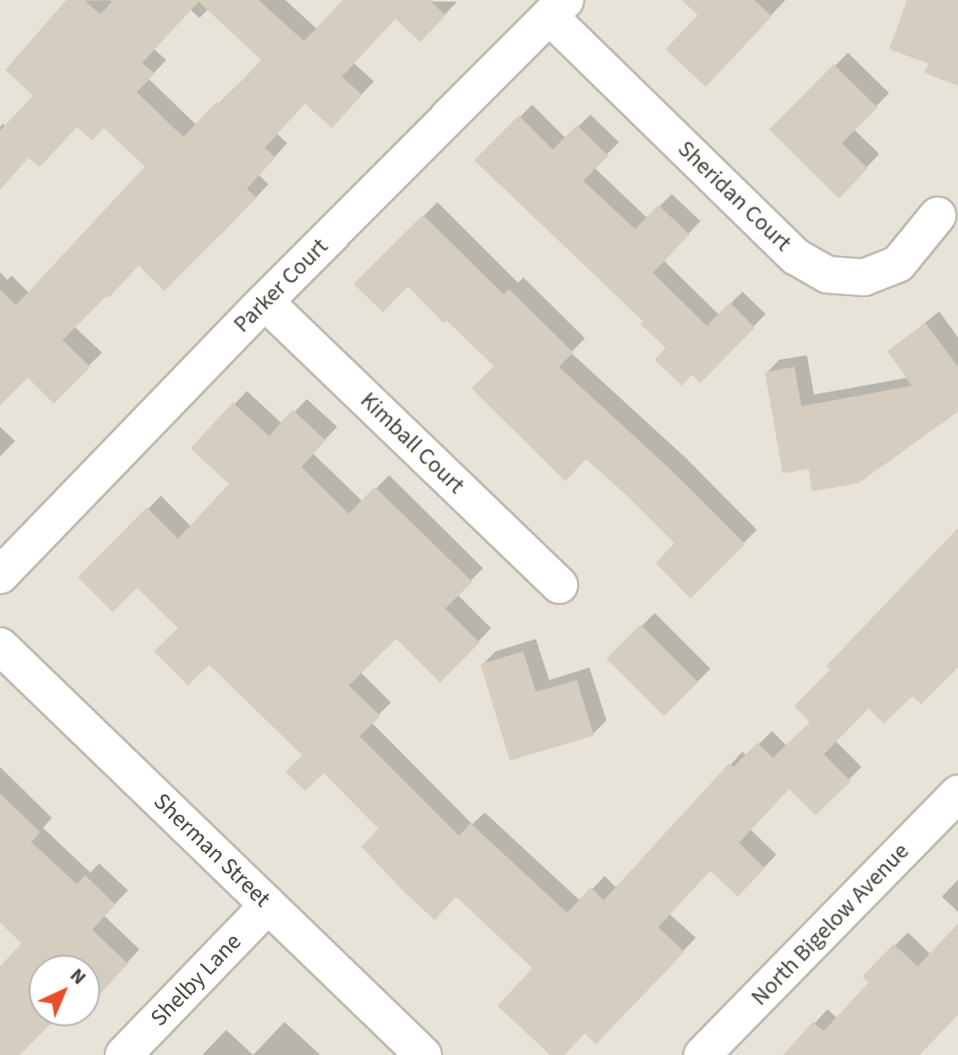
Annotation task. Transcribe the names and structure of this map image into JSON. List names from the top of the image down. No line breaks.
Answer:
{"streets":{"street":["Sheridan Court","Parker Court","Kimball Court","Sherman Street","North Bigelow Avenue","Shelby Lane"]},"crossings":[["Sheridan Court","Parker Court"],["Parker Court","Kimball Court"],["Sherman Street","Shelby Lane"]],"north":"top right"}
